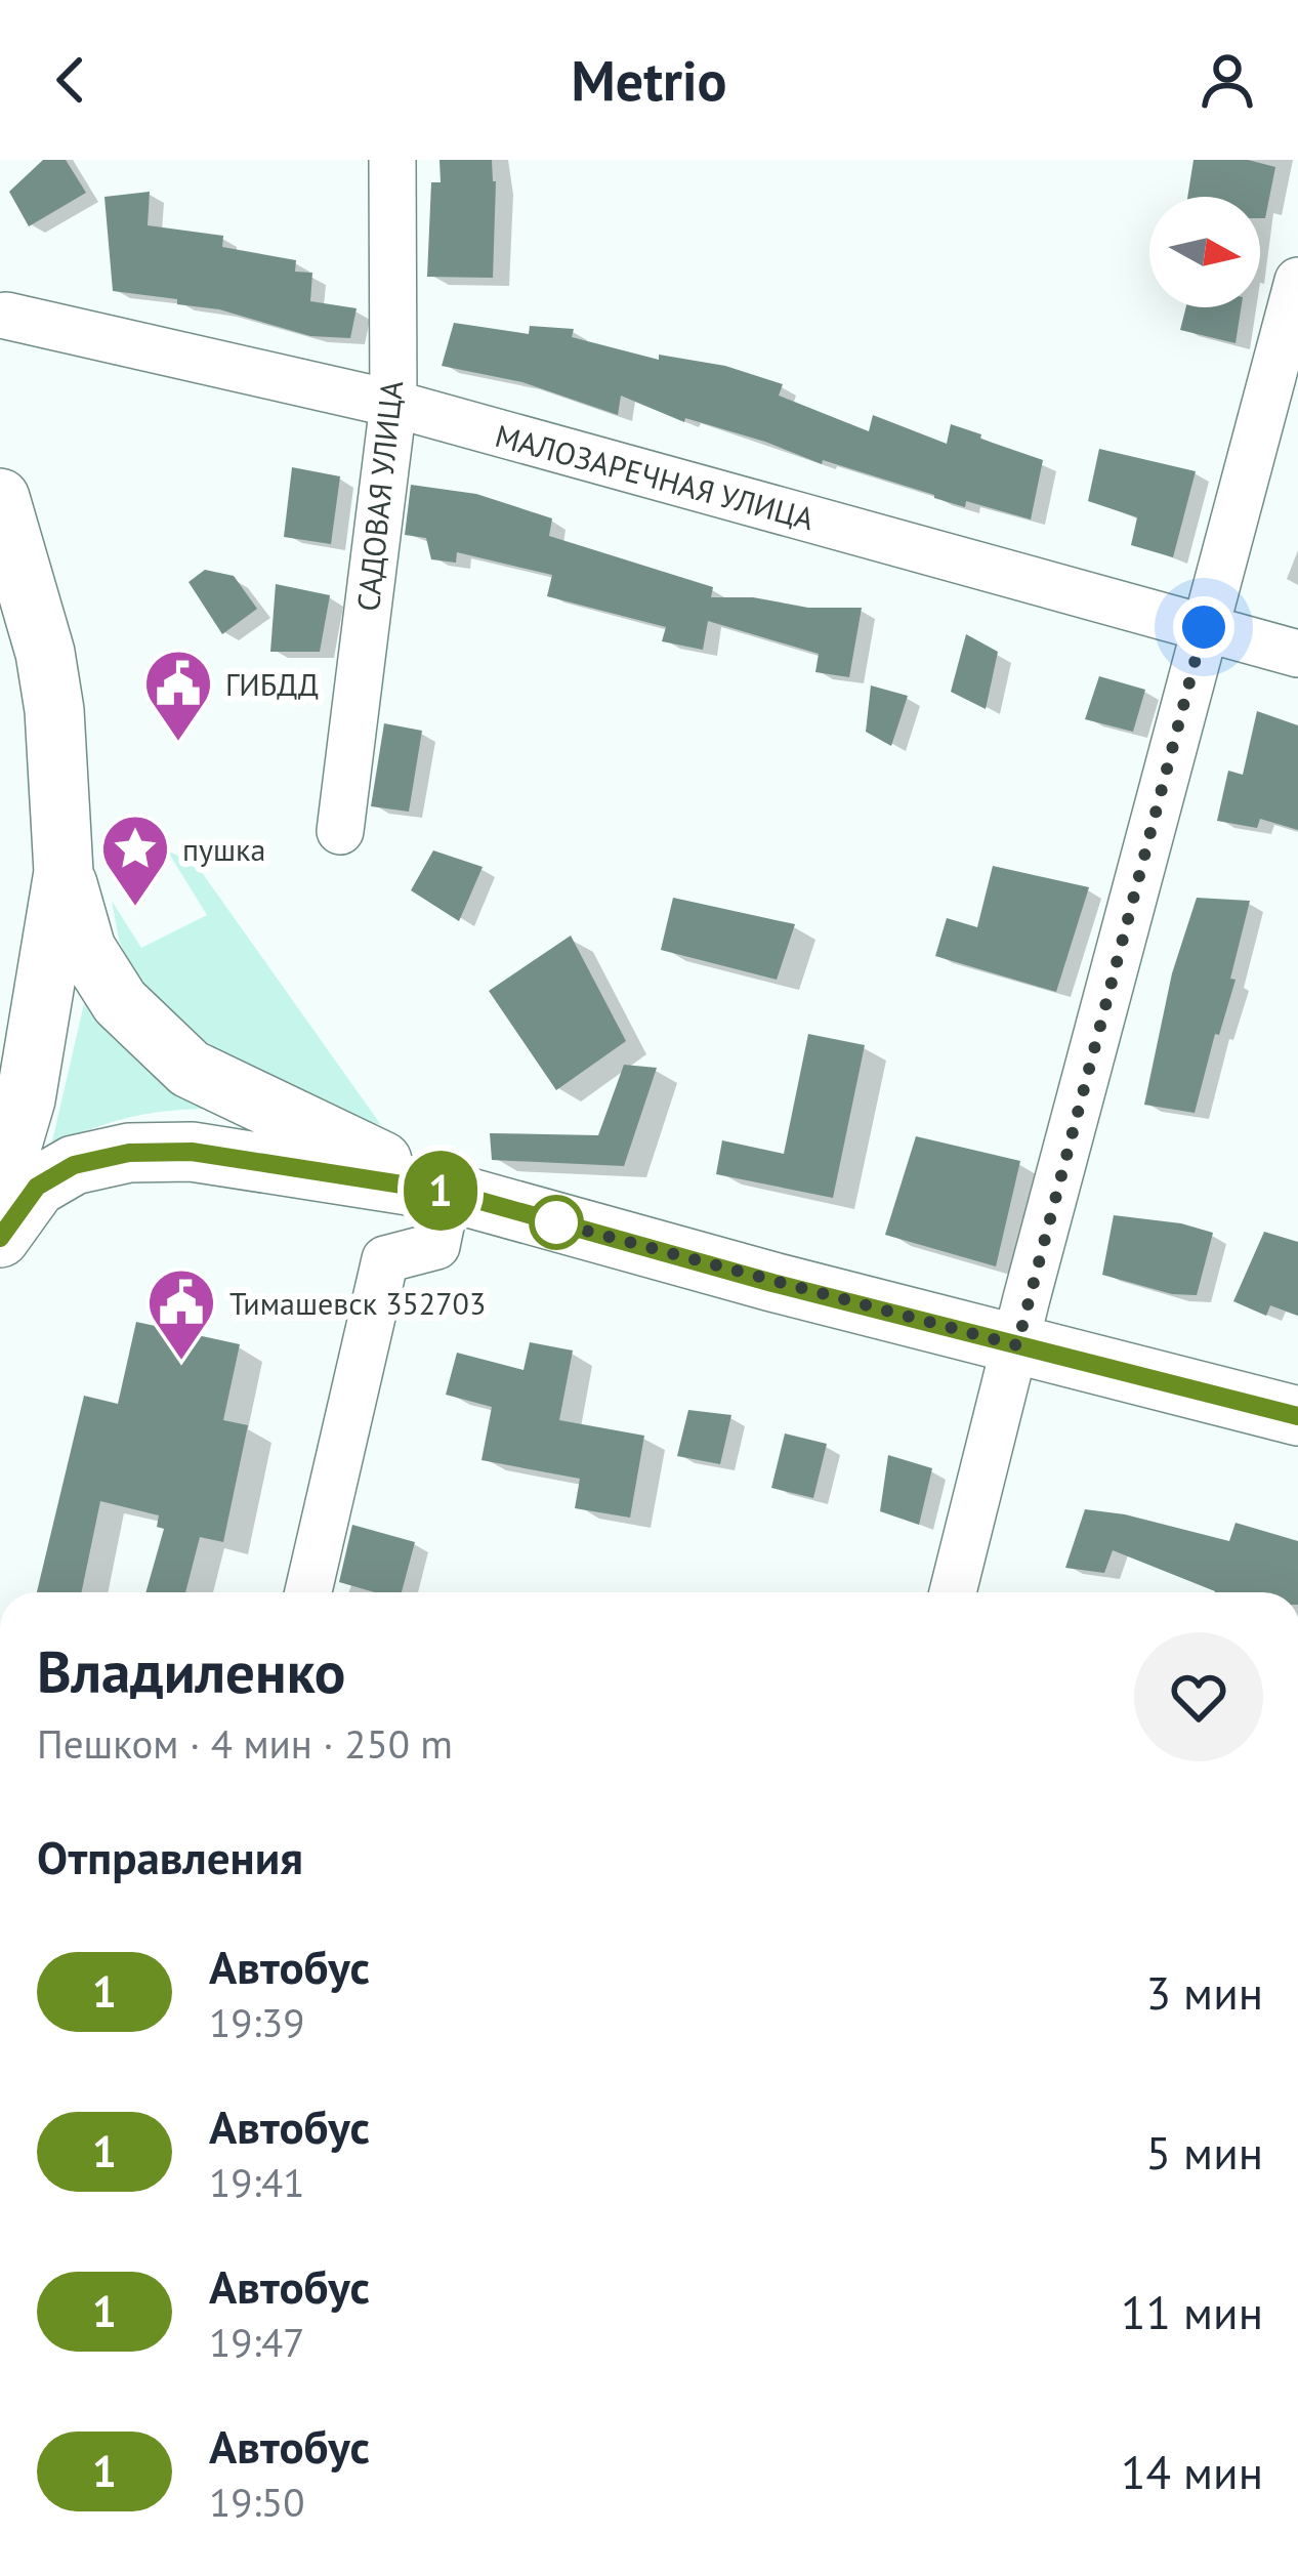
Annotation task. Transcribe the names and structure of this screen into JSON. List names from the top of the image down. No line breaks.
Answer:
{"streets":{"street":["МАЛОЗАРЕЧНАЯ УЛИЦА","САДОВАЯ УЛИЦА"]},"crossings":[["МАЛОЗАРЕЧНАЯ УЛИЦА","САДОВАЯ УЛИЦА"]],"places":{"public building":["ГИБДД","Тимашевск 352703"],"place":["пушка"]},"lines":["bus line 1"],"north":"right","page":{"header":"Metrio","on_map":"1","heading":[["Владиленко","Пешком · 4 мин · 250 m"],"Отправления"],"list":[{"mark":"1","name":"Автобус","note":"19:39","value":"3 мин"},{"mark":"1","name":"Автобус","note":"19:41","value":"5 мин"},{"mark":"1","name":"Автобус","note":"19:47","value":"11 мин"},{"mark":"1","name":"Автобус","note":"19:50","value":"14 мин"}]}}
